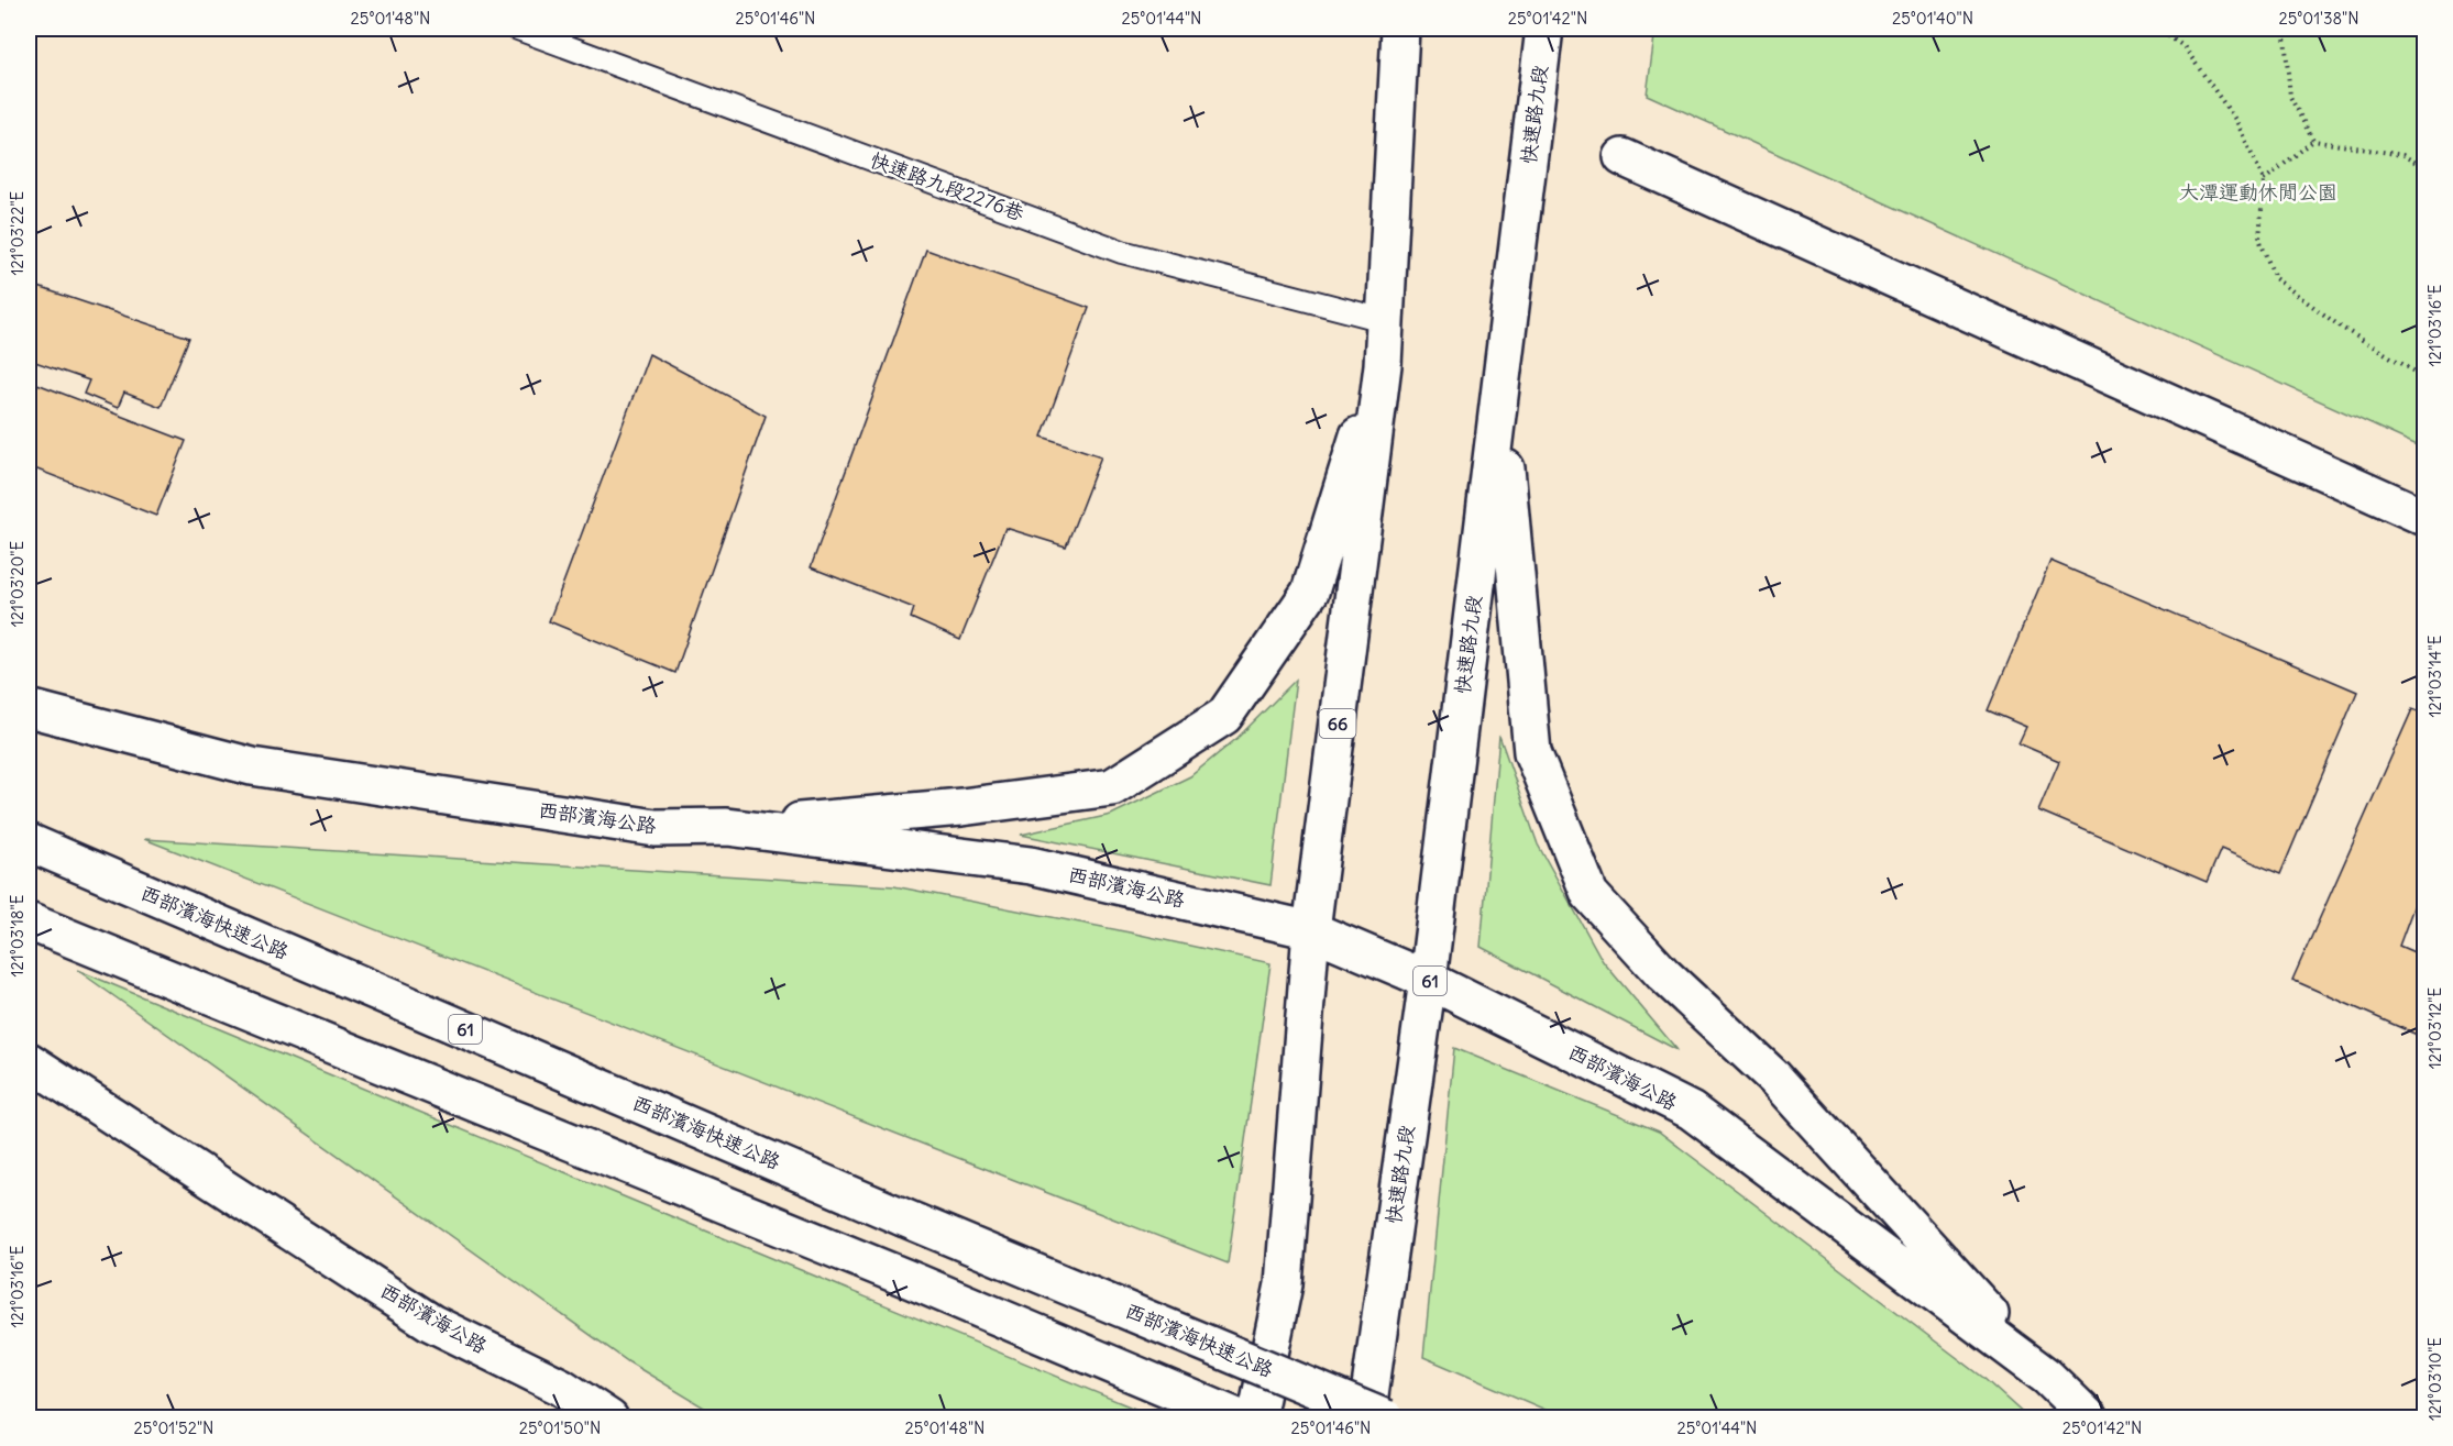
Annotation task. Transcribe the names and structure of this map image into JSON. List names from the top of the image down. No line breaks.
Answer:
{"streets":{"main road":["快速路九段","66","西部濱海公路","西部濱海快速公路","61"],"lane":["快速路九段2276巷"]},"crossings":[["快速路九段","西部濱海公路"],["快速路九段2276巷","66"],["66","西部濱海公路"]],"parks":["大潭運動休閒公園"],"coordinates":["25°01'48\"N","25°01'46\"N","25°01'44\"N","25°01'42\"N","25°01'40\"N","25°01'38\"N","121°03'22\"E","121°03'16\"E","121°03'20\"E","121°03'14\"E","121°03'18\"E","121°03'12\"E","121°03'10\"E","25°01'52\"N","25°01'50\"N"]}
